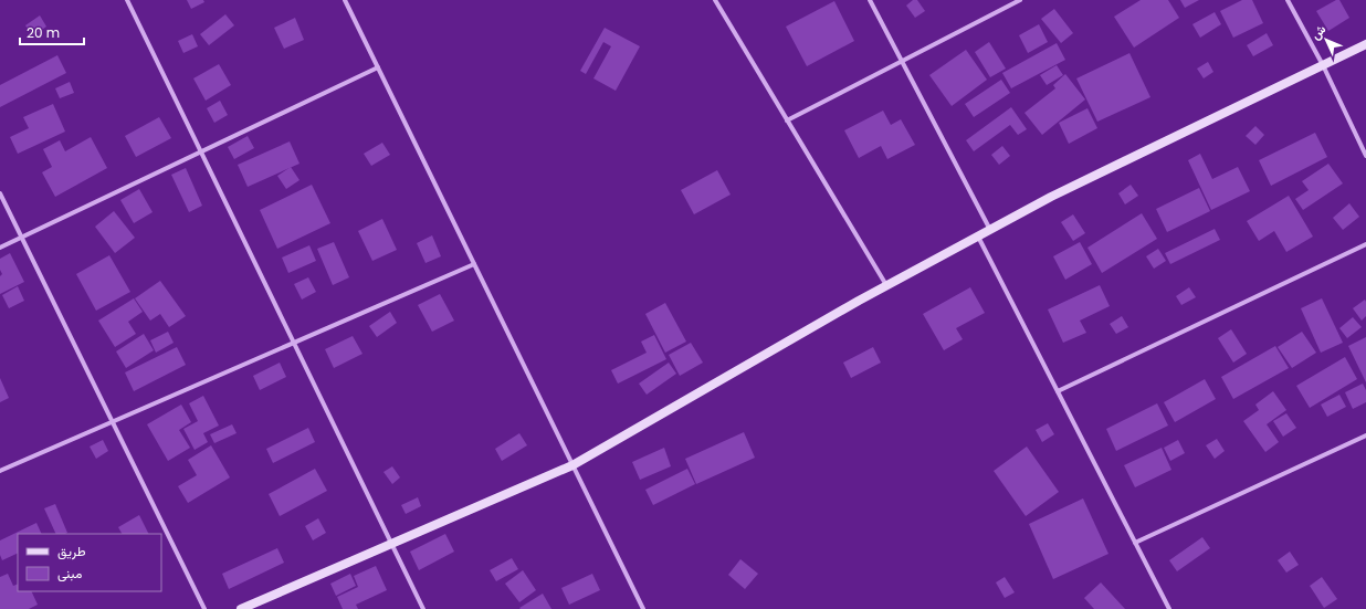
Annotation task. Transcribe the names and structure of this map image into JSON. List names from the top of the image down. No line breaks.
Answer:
{"legend":["طريق","مبنى"],"scale_bar":"20 m","north":"top left"}
